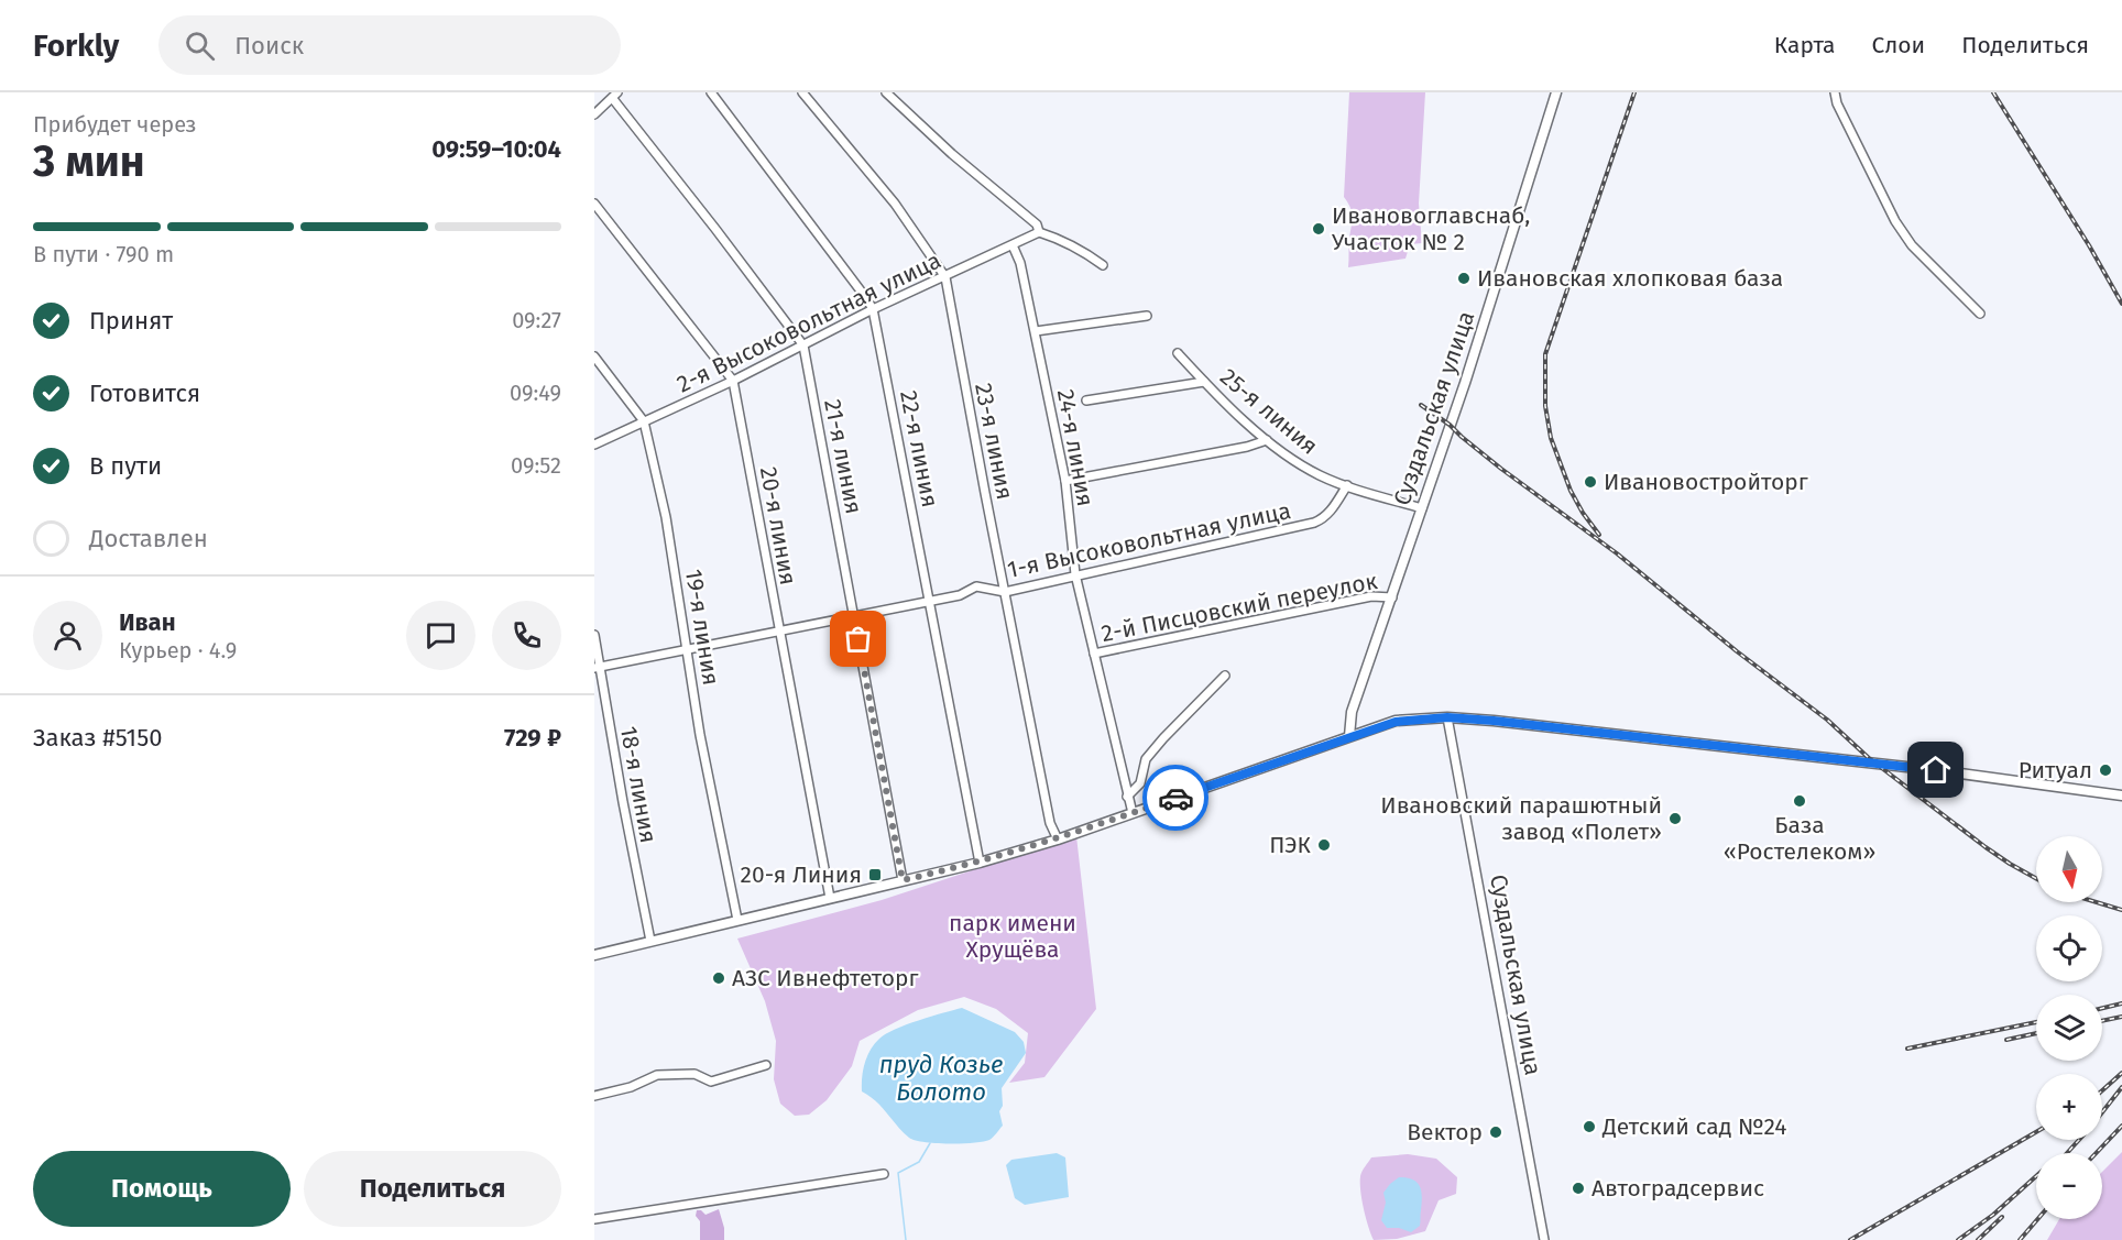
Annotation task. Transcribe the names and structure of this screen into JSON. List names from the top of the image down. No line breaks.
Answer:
{"streets":{"main road":["Суздальская улица"],"street":["2-я Высоковольтная улица","25-я линия","23-я линия","24-я линия","22-я линия","21-я линия","20-я линия","1-я Высоковольтная улица","2-й Писцовский переулок","19-я линия","18-я линия"]},"crossings":[["2-я Высоковольтная улица","23-я линия"],["2-я Высоковольтная улица","24-я линия"],["2-я Высоковольтная улица","22-я линия"],["2-я Высоковольтная улица","21-я линия"],["2-я Высоковольтная улица","20-я линия"],["2-я Высоковольтная улица","19-я линия"],["Суздальская улица","25-я линия"],["Суздальская улица","2-й Писцовский переулок"],["25-я линия","1-я Высоковольтная улица"],["23-я линия","1-я Высоковольтная улица"],["24-я линия","1-я Высоковольтная улица"],["24-я линия","2-й Писцовский переулок"],["22-я линия","1-я Высоковольтная улица"],["21-я линия","1-я Высоковольтная улица"],["20-я линия","1-я Высоковольтная улица"],["1-я Высоковольтная улица","19-я линия"],["1-я Высоковольтная улица","18-я линия"]],"water":["пруд Козье Болото"],"parks":["парк имени Хрущёва"],"places":{"other":["Ивановоглавснаб, Участок № 2","Ивановская хлопковая база","Ивановостройторг","Ритуал","База «Ростелеком»","Ивановский парашютный завод «Полет»","ПЭК","АЗС Ивнефтеторг","Детский сад №24","Вектор","Автоградсервис"],"transit":["20-я Линия"]},"north":"bottom","page":{"header":"Forkly","search":"Поиск","nav":["Карта","Слои","Поделиться"],"heading":["3 мин","Прибудет через","09:59–10:04"],"panel":["Иван","Курьер · 4.9","Заказ #5150","729 ₽"],"bar":"В пути · 790 m","list":[["Принят","09:27"],["Готовится","09:49"],["В пути","09:52"],"Доставлен"],"map_buttons":["+","−"],"buttons":["Помощь","Поделиться"]}}
